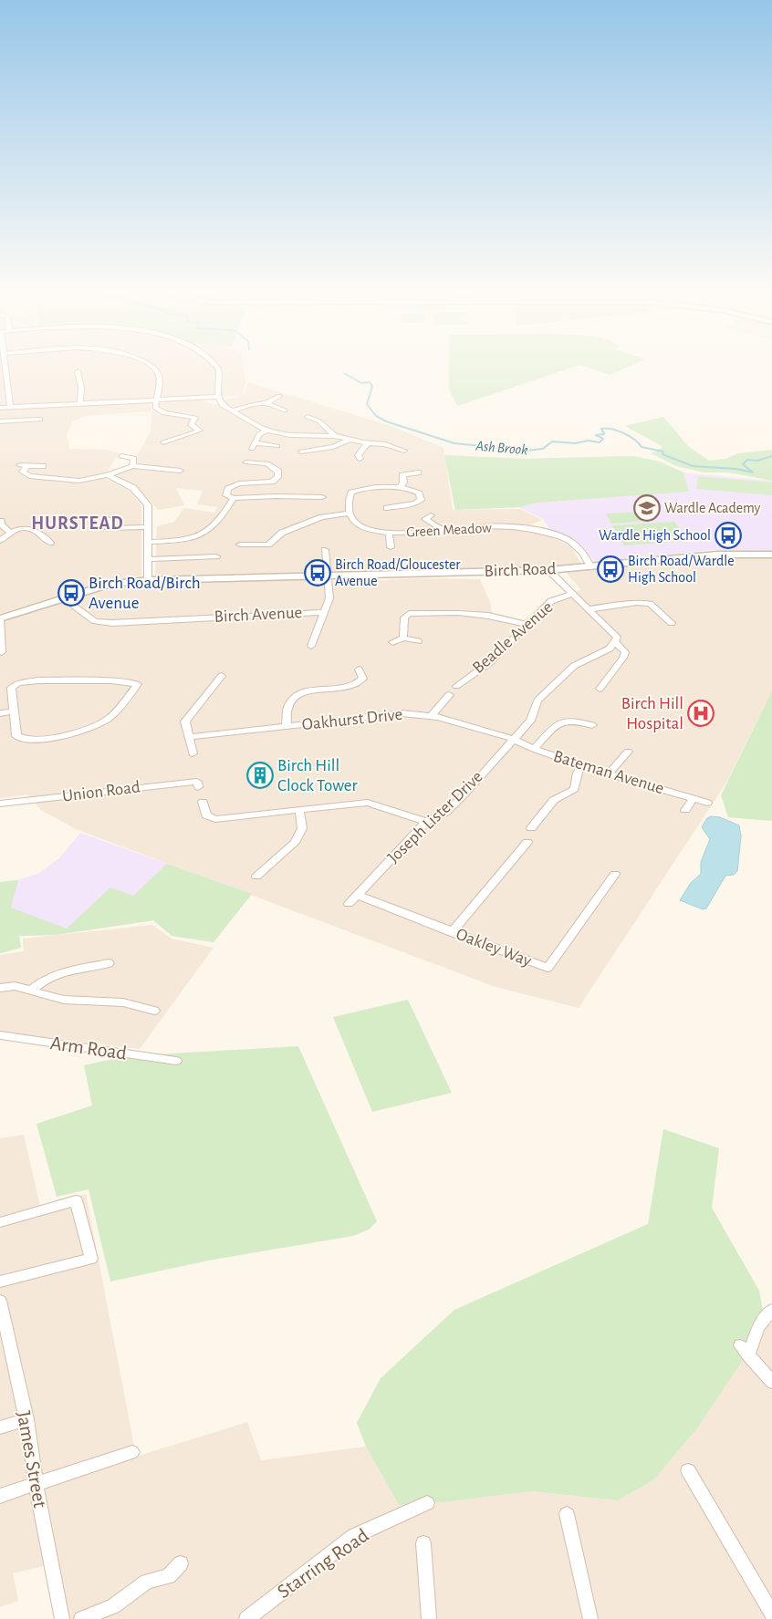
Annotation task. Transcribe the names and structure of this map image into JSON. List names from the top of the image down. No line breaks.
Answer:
{"streets":{"street":["Green Meadow","Birch Road","Birch Avenue","Beadle Avenue","Oakhurst Drive","Bateman Avenue","Union Road","Joseph Lister Drive","Oakley Way","Arm Road","James Street","Starring Road"]},"crossings":[["Green Meadow","Birch Road"],["Birch Road","Birch Avenue"],["Oakhurst Drive","Bateman Avenue"],["Oakhurst Drive","Joseph Lister Drive"],["Bateman Avenue","Joseph Lister Drive"],["Joseph Lister Drive","Oakley Way"]],"districts":["HURSTEAD"],"water":["Ash Brook"],"places":{"school or university":["Wardle Academy"],"bus stop":["Wardle High School","Birch Road/Wardle High School","Birch Road/Gloucester Avenue","Birch Road/Birch Avenue"],"hospital":["Birch Hill Hospital"],"building":["Birch Hill Clock Tower"]}}
